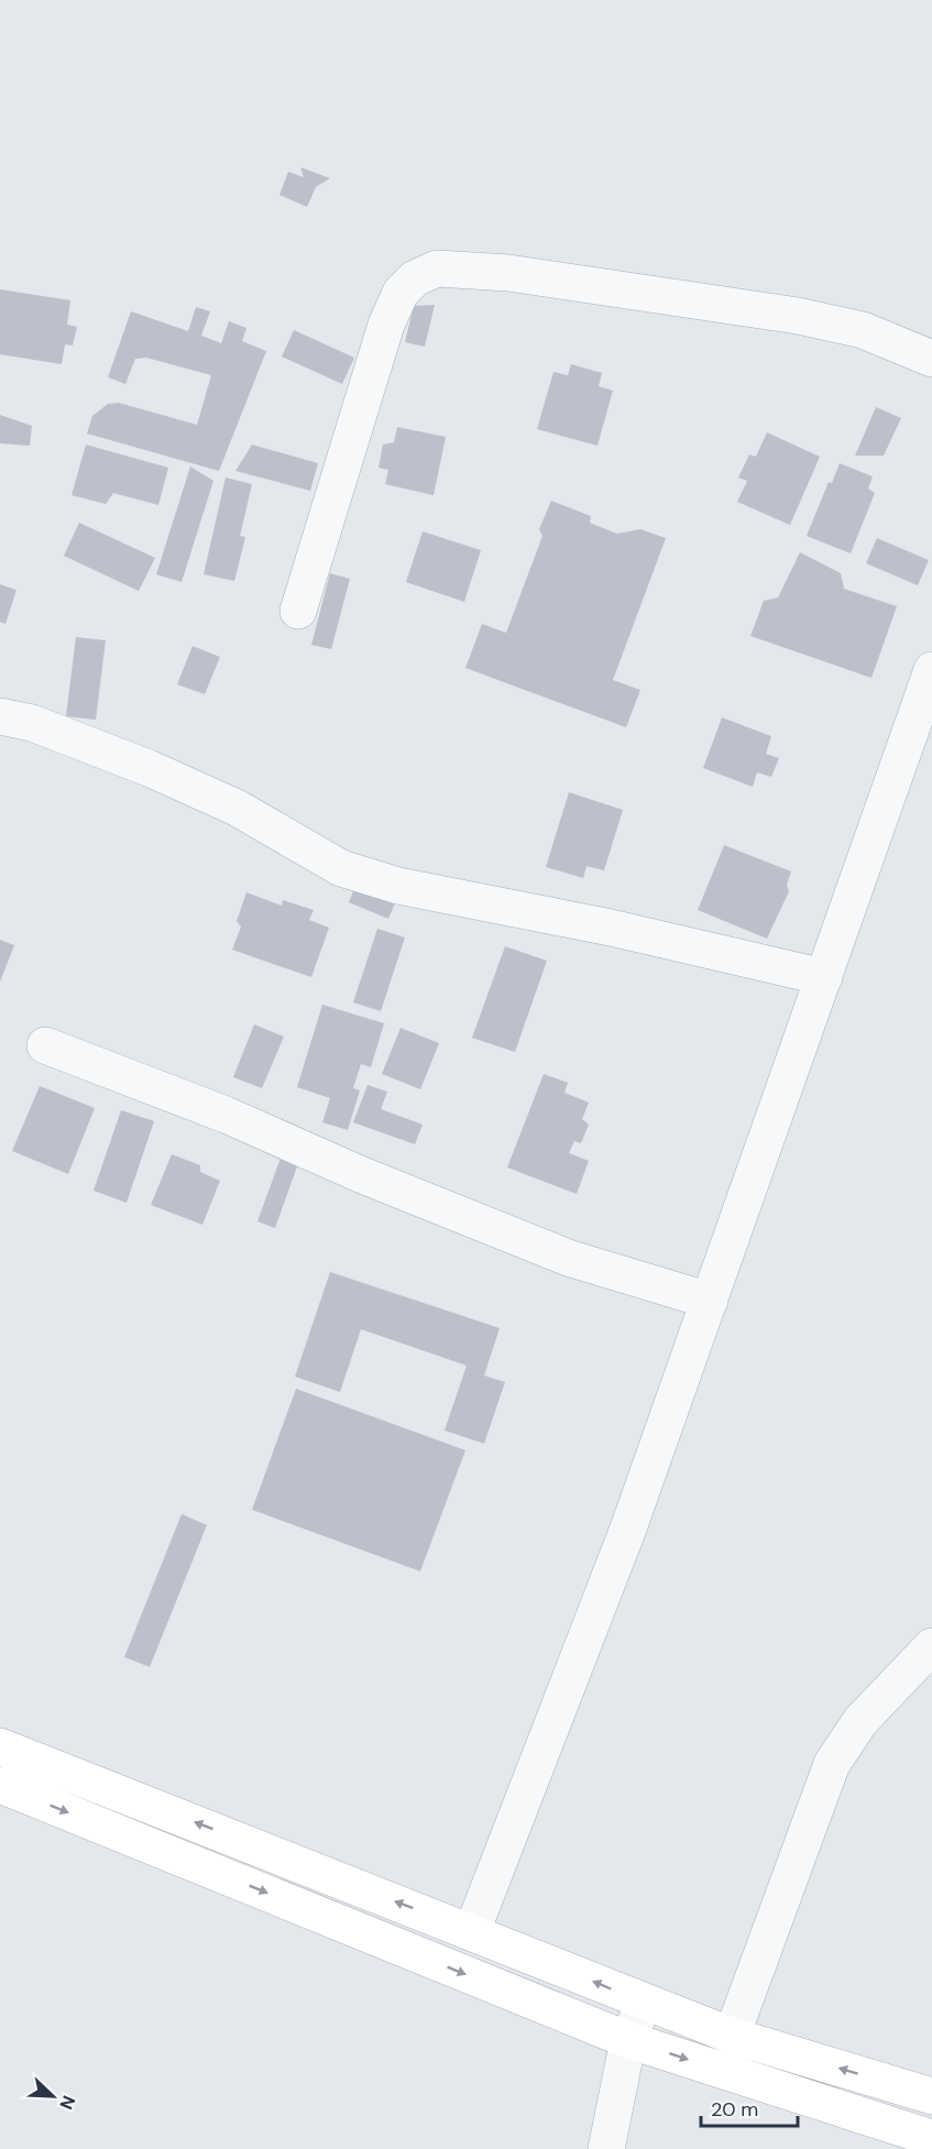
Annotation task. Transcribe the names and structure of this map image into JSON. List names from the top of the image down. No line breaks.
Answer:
{"scale_bar":"20 m","north":"bottom right"}
